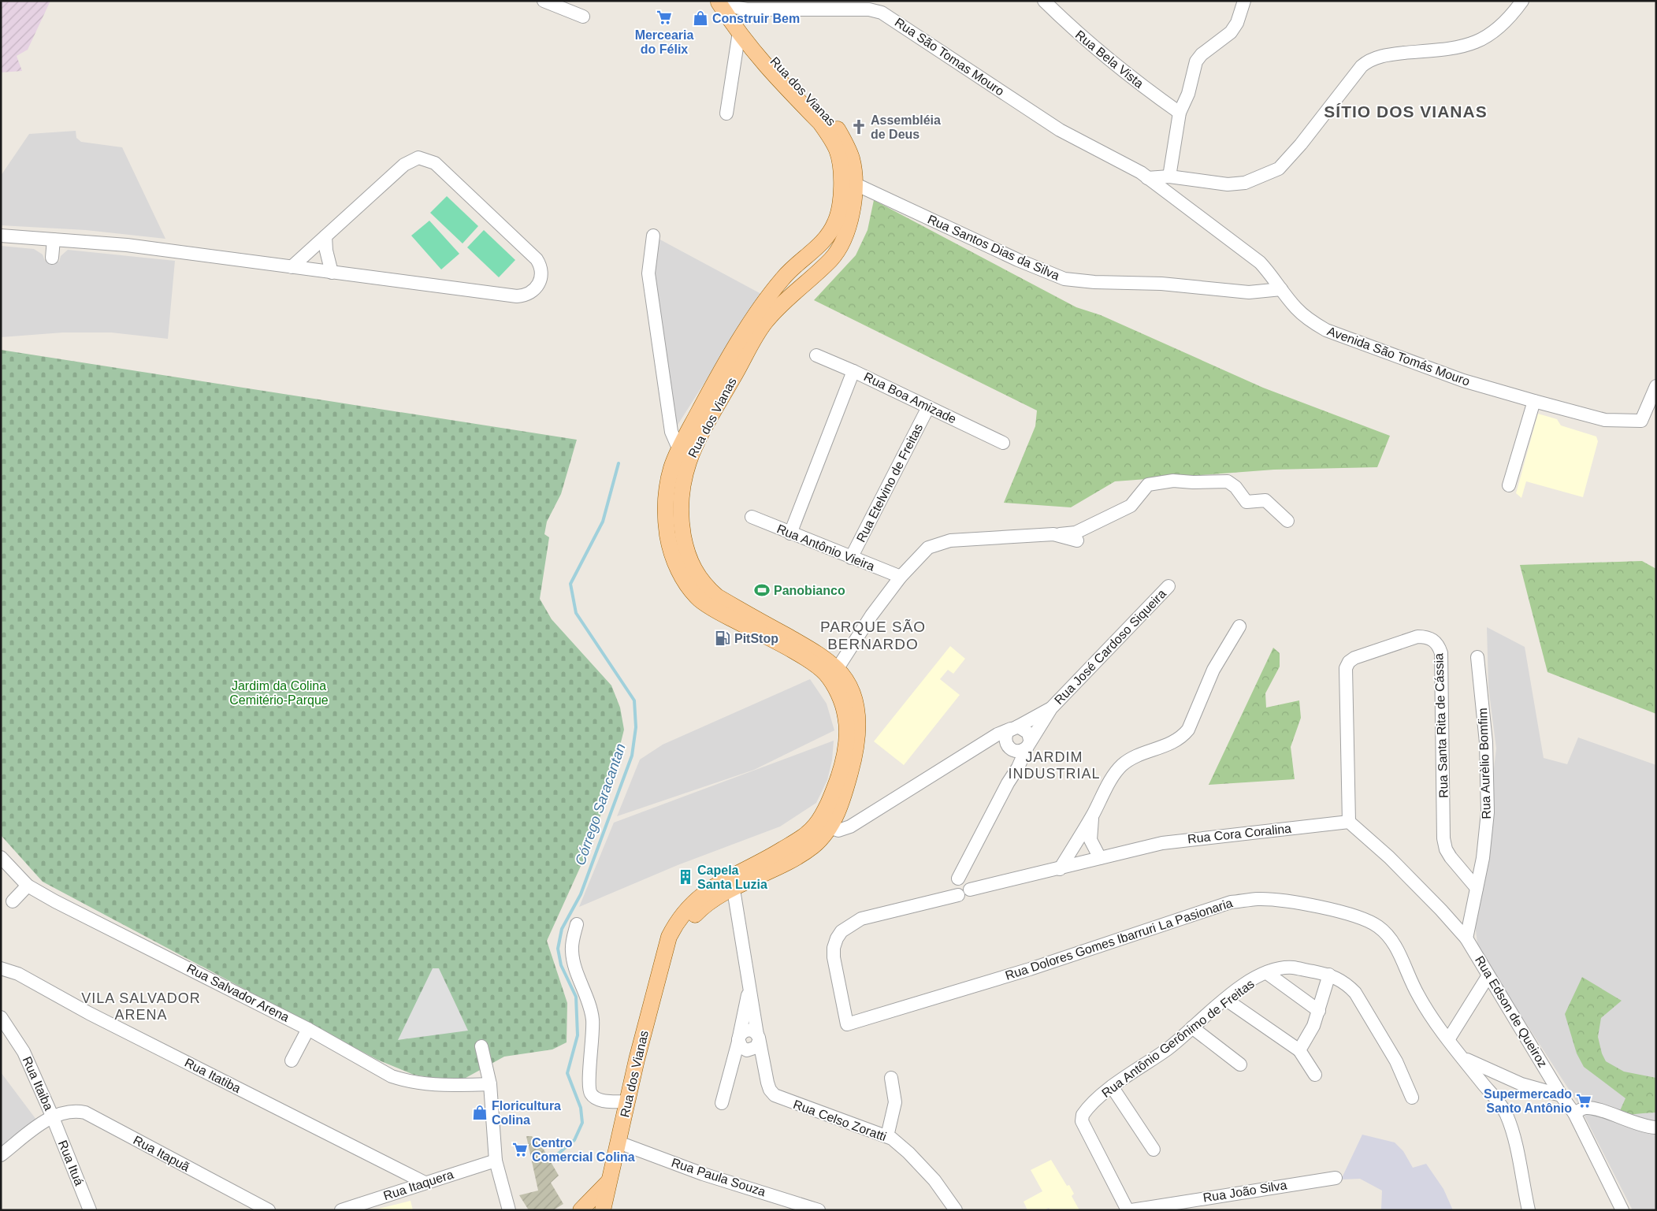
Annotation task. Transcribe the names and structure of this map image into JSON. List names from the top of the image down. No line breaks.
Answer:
{"streets":{"main road":["Rua dos Vianas"],"street":["Rua São Tomas Mouro","Rua Bela Vista","Rua Santos Dias da Silva","Avenida São Tomás Mouro","Rua Boa Amizade","Rua Etelvino de Freitas","Rua Antônio Vieira","Rua José Cardoso Siqueira","Rua Santa Rita de Cássia","Rua Aurèlio Bomfim","Rua Cora Coralina","Rua Dolores Gomes Ibarruri La Pasionaria","Rua Salvador Arena","Rua Edson de Queiroz","Rua Antônio Gerônimo de Freitas","Rua Itatiba","Rua Itaiba","Rua Celso Zoratti","Rua Itapuã","Rua Ituá","Rua Paula Souza","Rua Itaquera","Rua João Silva"]},"crossings":[["Rua São Tomas Mouro","Rua dos Vianas"],["Rua São Tomas Mouro","Avenida São Tomás Mouro"],["Rua dos Vianas","Rua Santos Dias da Silva"],["Rua dos Vianas","Rua José Cardoso Siqueira"],["Rua dos Vianas","Rua Celso Zoratti"],["Rua dos Vianas","Rua Paula Souza"],["Rua Santos Dias da Silva","Avenida São Tomás Mouro"],["Rua Boa Amizade","Rua Etelvino de Freitas"],["Rua Etelvino de Freitas","Rua Antônio Vieira"],["Rua Santa Rita de Cássia","Rua Aurèlio Bomfim"],["Rua Santa Rita de Cássia","Rua Cora Coralina"],["Rua Aurèlio Bomfim","Rua Edson de Queiroz"],["Rua Cora Coralina","Rua Dolores Gomes Ibarruri La Pasionaria"],["Rua Itatiba","Rua Itaquera"],["Rua Itaiba","Rua Itapuã"],["Rua Itaiba","Rua Ituá"],["Rua Itapuã","Rua Ituá"]],"districts":["SÍTIO DOS VIANAS","PARQUE SÃO BERNARDO","JARDIM INDUSTRIAL","VILA SALVADOR ARENA"],"water":["Córrego Saracantan"],"parks":["Jardim da Colina Cemitério-Parque"],"places":{"supermarket":["Mercearia do Félix","Supermercado Santo Antônio","Centro Comercial Colina"],"shop":["Construir Bem","Floricultura Colina"],"church":["Assembléia de Deus"],"sports":["Panobianco"],"fuel station":["PitStop"],"building":["Capela Santa Luzia"]}}
